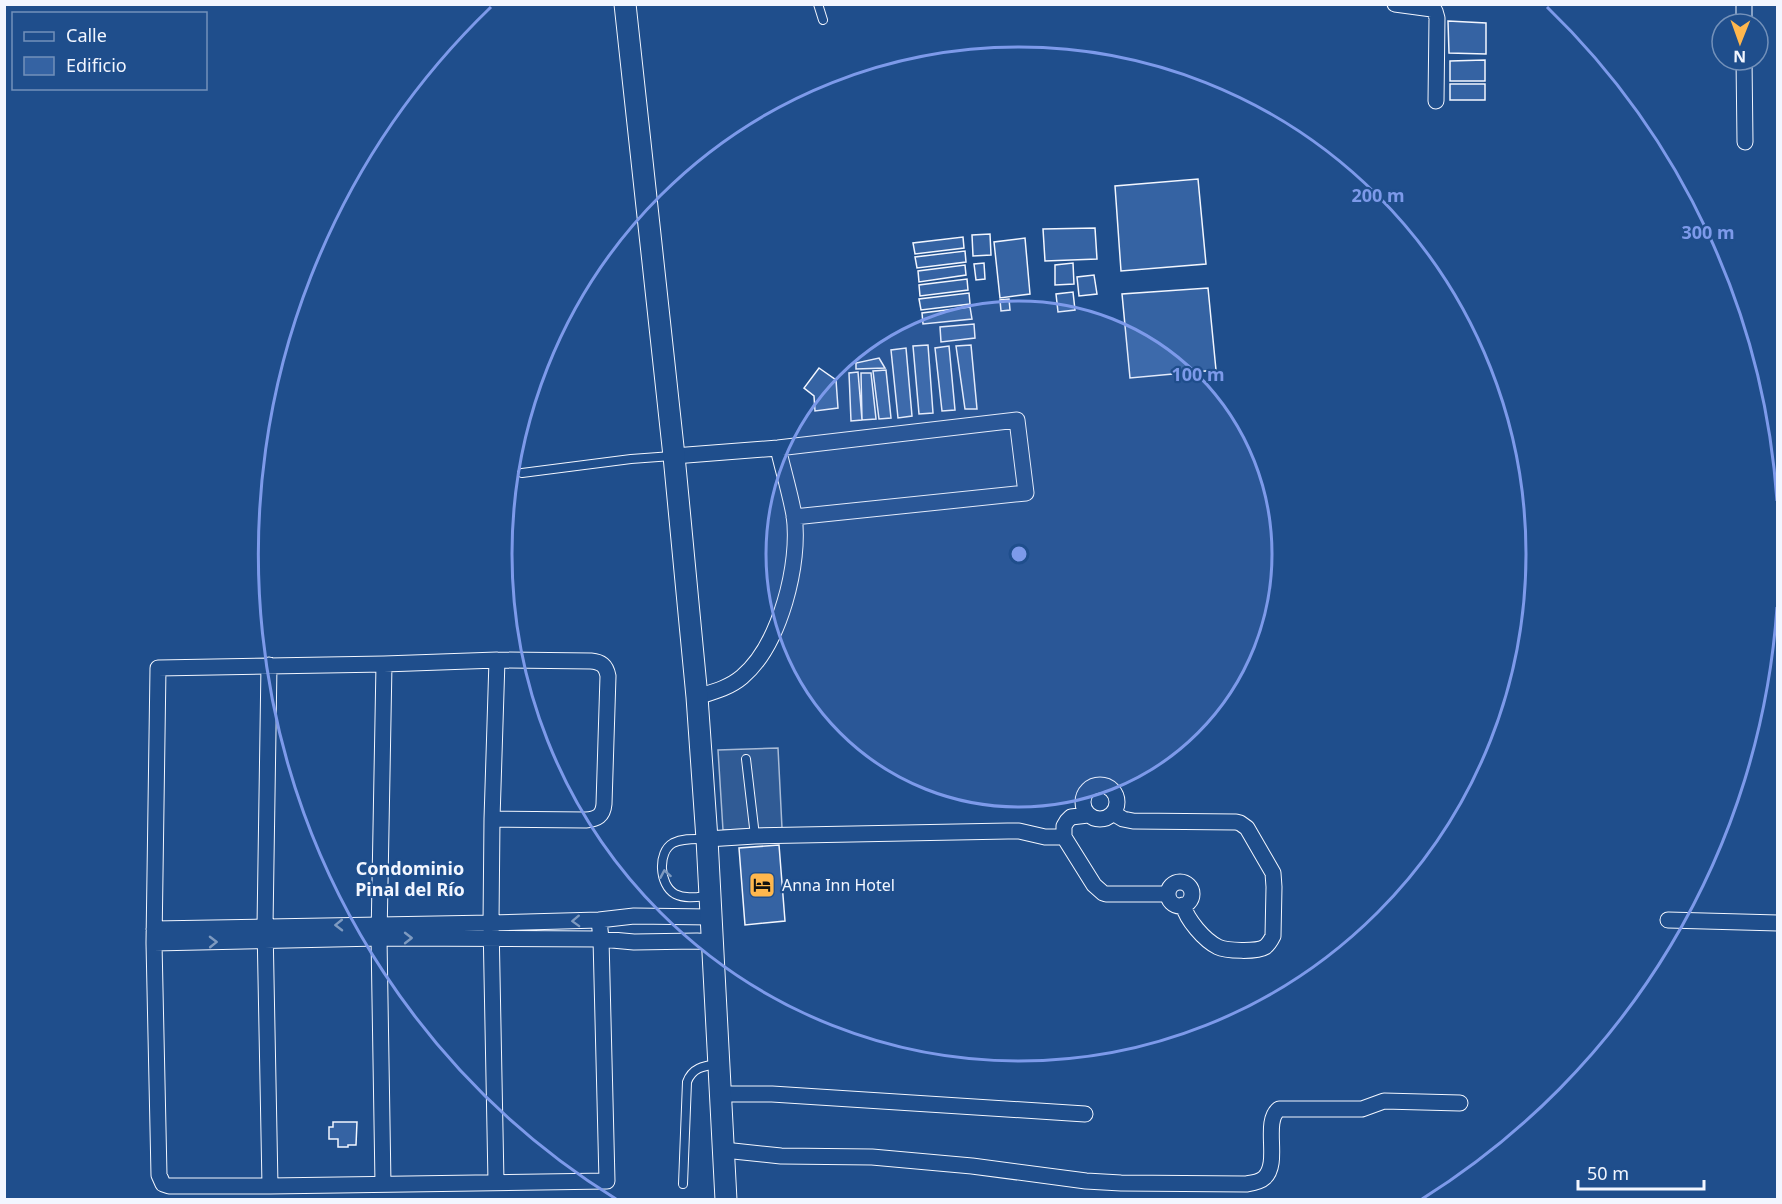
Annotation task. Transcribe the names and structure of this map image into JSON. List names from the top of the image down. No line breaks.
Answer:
{"districts":["Condominio Pinal del Río"],"places":{"hotel":["Anna Inn Hotel"]},"legend":["Calle","Edificio"],"scale_bar":"50 m","north":"bottom","rings":["200 m","300 m","100 m"]}
